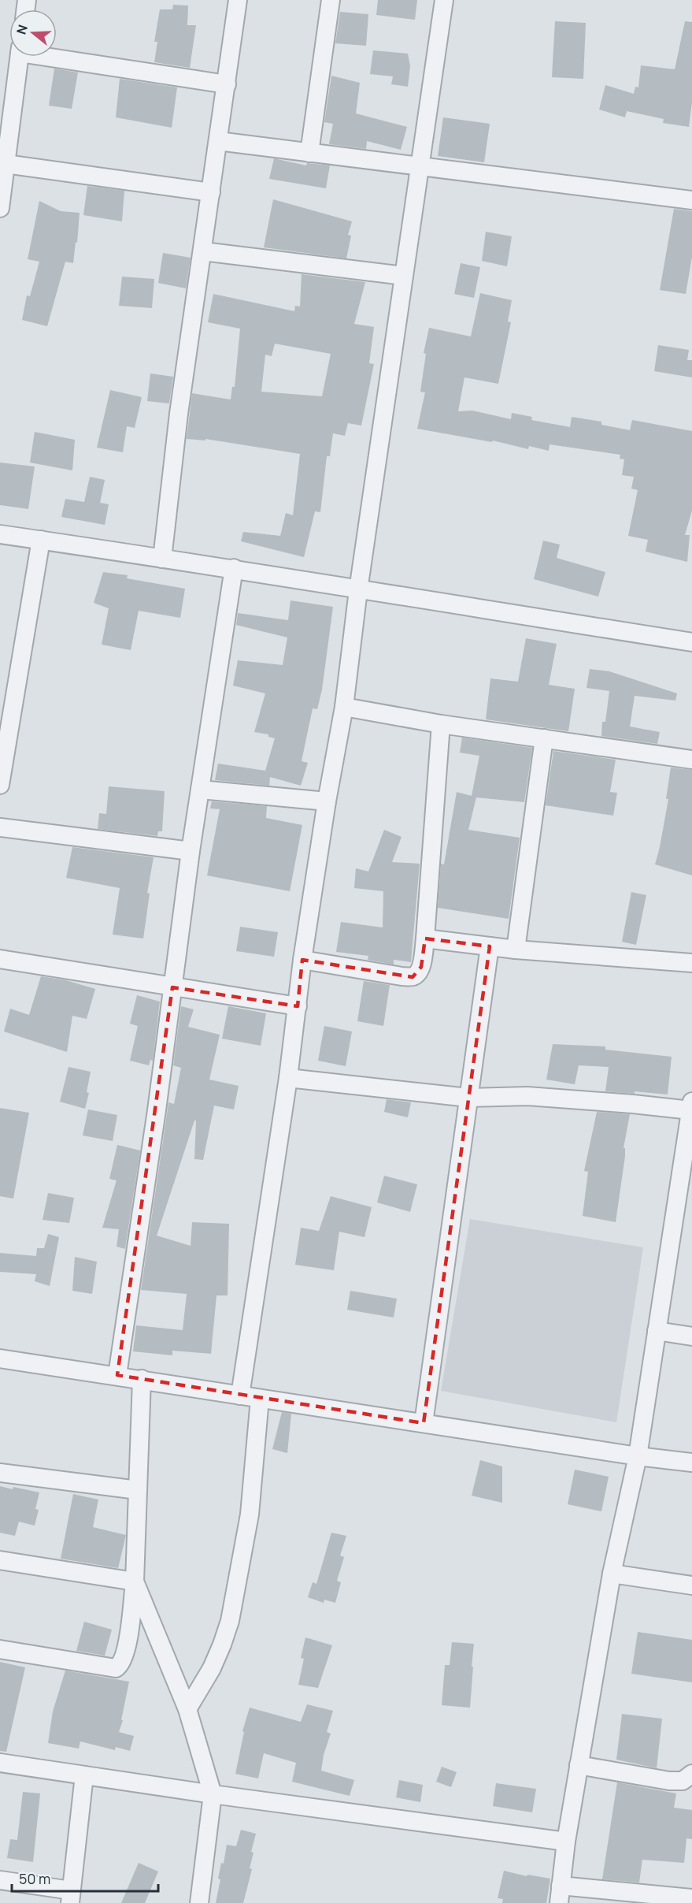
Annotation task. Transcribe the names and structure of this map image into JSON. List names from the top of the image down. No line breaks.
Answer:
{"scale_bar":"50 m","north":"left"}
